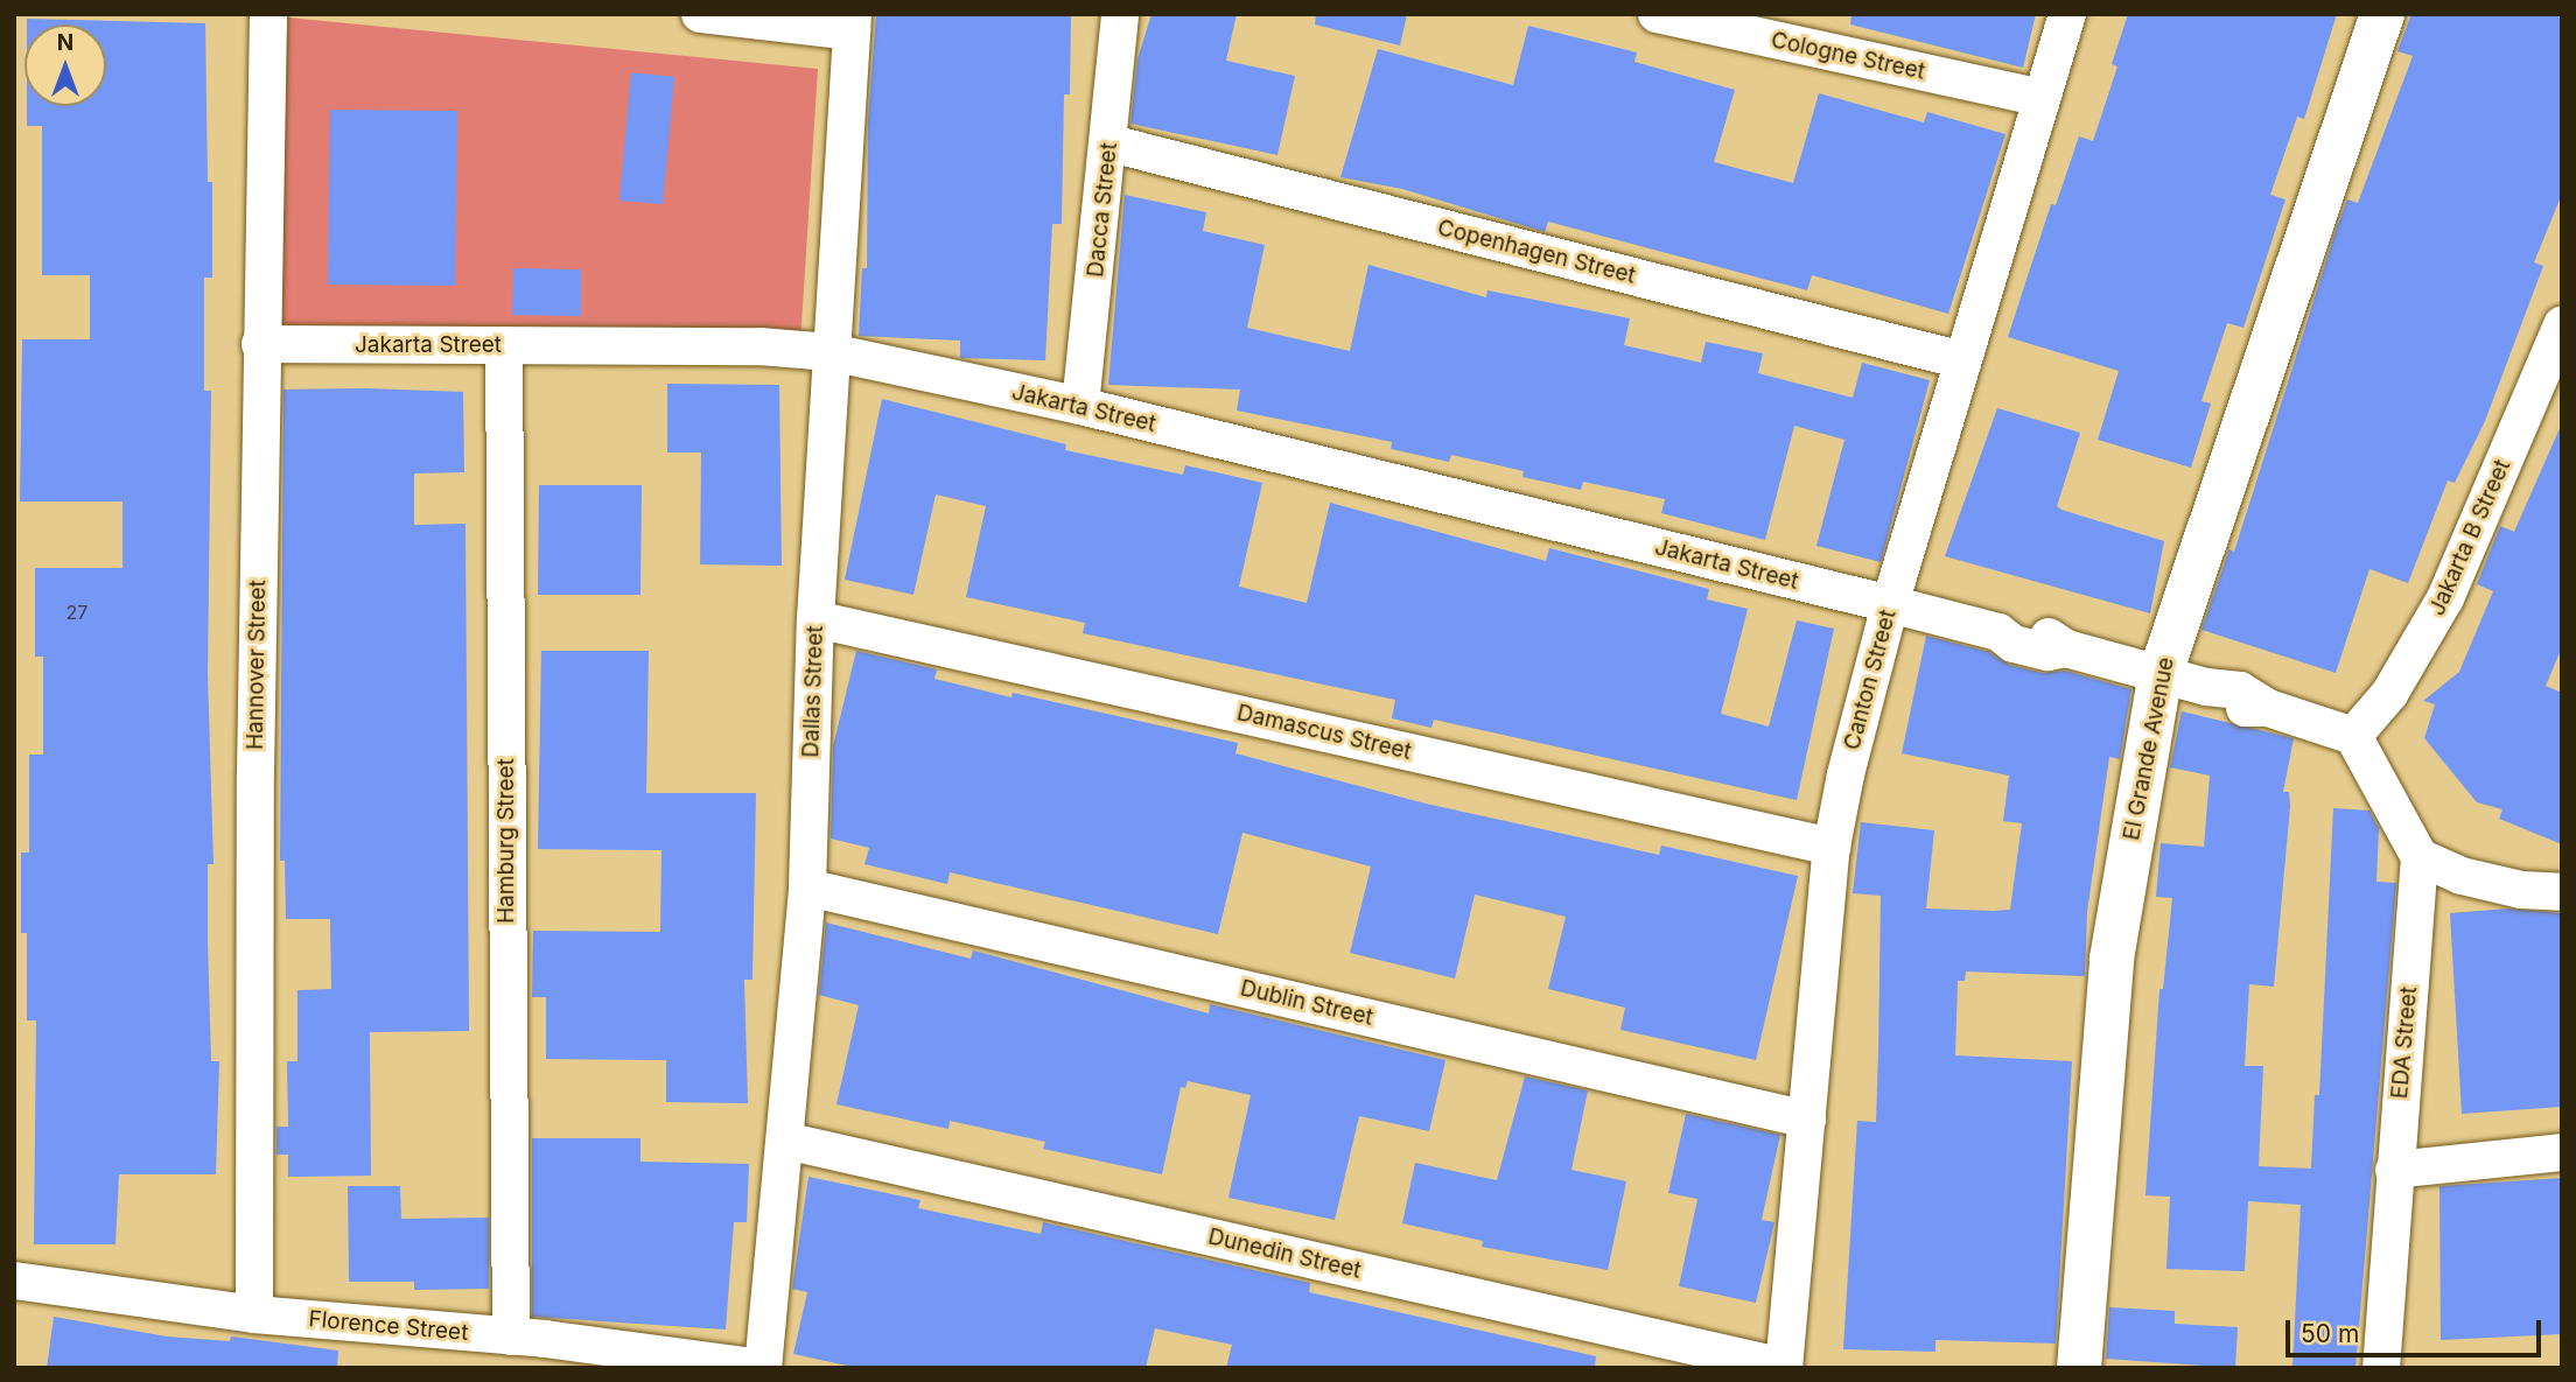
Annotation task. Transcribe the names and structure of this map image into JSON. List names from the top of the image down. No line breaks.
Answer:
{"streets":{"street":["Cologne Street","Dacca Street","Copenhagen Street","Jakarta Street","Jakarta B Street","Hannover Street","Canton Street","Dallas Street","Damascus Street","El Grande Avenue","Hamburg Street","Dublin Street","EDA Street","Dunedin Street","Florence Street"]},"crossings":[["Cologne Street","Canton Street"],["Dacca Street","Copenhagen Street"],["Dacca Street","Jakarta Street"],["Copenhagen Street","Canton Street"],["Jakarta Street","Jakarta B Street"],["Jakarta Street","Hannover Street"],["Jakarta Street","Canton Street"],["Jakarta Street","Dallas Street"],["Jakarta Street","El Grande Avenue"],["Jakarta Street","Hamburg Street"],["Hannover Street","Florence Street"],["Canton Street","Damascus Street"],["Canton Street","Dublin Street"],["Canton Street","Dunedin Street"],["Dallas Street","Damascus Street"],["Dallas Street","Dublin Street"],["Dallas Street","Dunedin Street"],["Dallas Street","Florence Street"],["Hamburg Street","Florence Street"]],"house_numbers":["27"],"scale_bar":"50 m","north":"top"}
